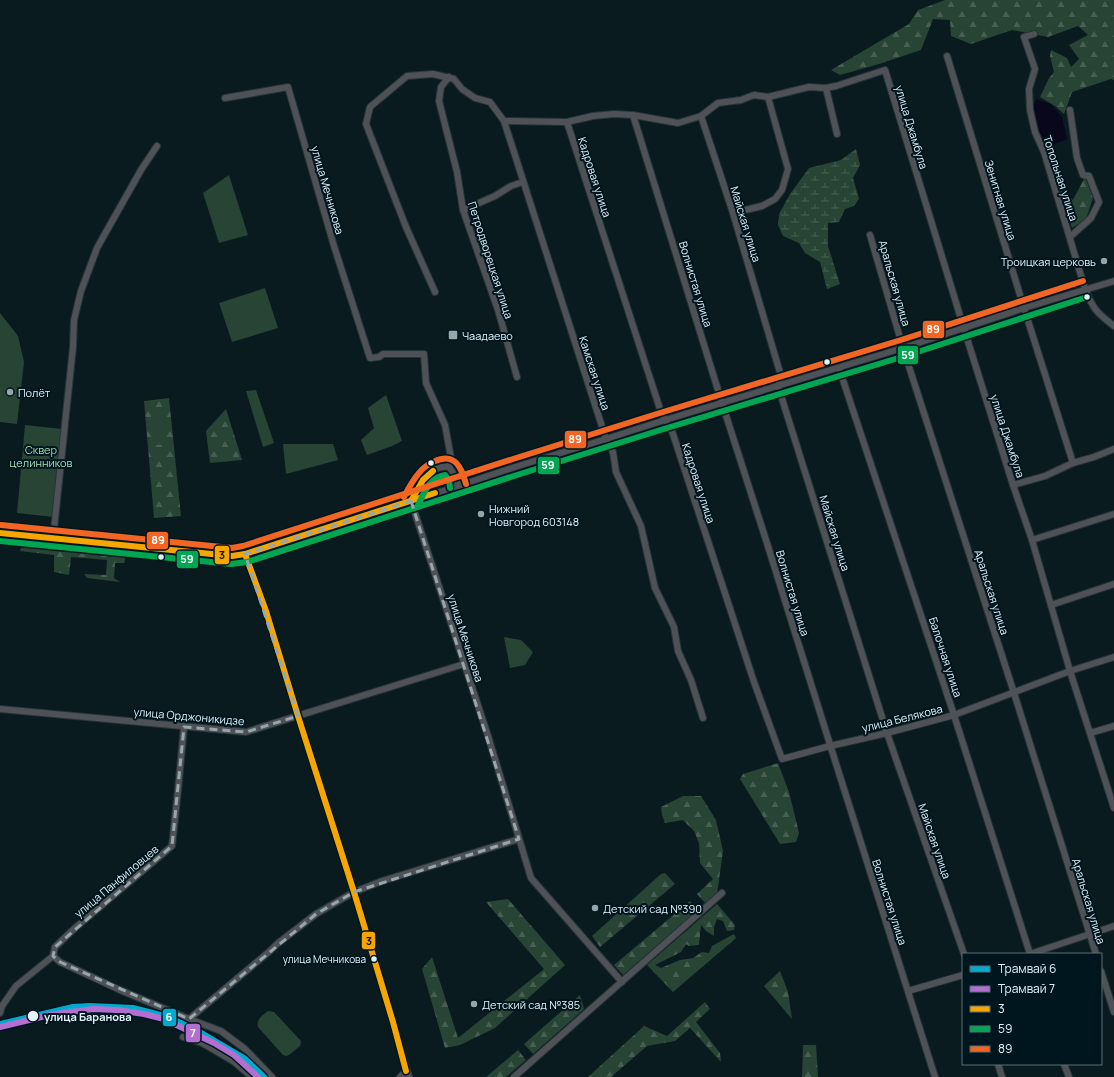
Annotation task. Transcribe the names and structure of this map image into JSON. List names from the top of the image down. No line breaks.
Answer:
{"streets":{"street":["улица Джамбула","Кадровая улица","Топольная улица","улица Мечникова","Зенитная улица","Майская улица","Петродворецкая улица","Аральская улица","Волнистая улица","Камская улица","Балочная улица","улица Орджоникидзе","улица Белякова","улица Панфиловцев"]},"crossings":[["улица Джамбула","улица Белякова"],["Кадровая улица","улица Белякова"],["улица Мечникова","улица Орджоникидзе"],["Майская улица","улица Белякова"],["Петродворецкая улица","Камская улица"],["Аральская улица","улица Белякова"],["Волнистая улица","улица Белякова"],["Балочная улица","улица Белякова"],["улица Орджоникидзе","улица Панфиловцев"]],"parks":["Сквер целинников"],"places":{"other":["Троицкая церковь","Полёт","Нижний Новгород 603148","Детский сад №390","улица Мечникова","Детский сад №385","улица Баранова"],"transit":["Чаадаево"]},"lines":["transit line 89","transit line 59","transit line 3","tram line 6","tram line 7"],"legend":["Трамвай 6","Трамвай 7","3","59","89"]}
